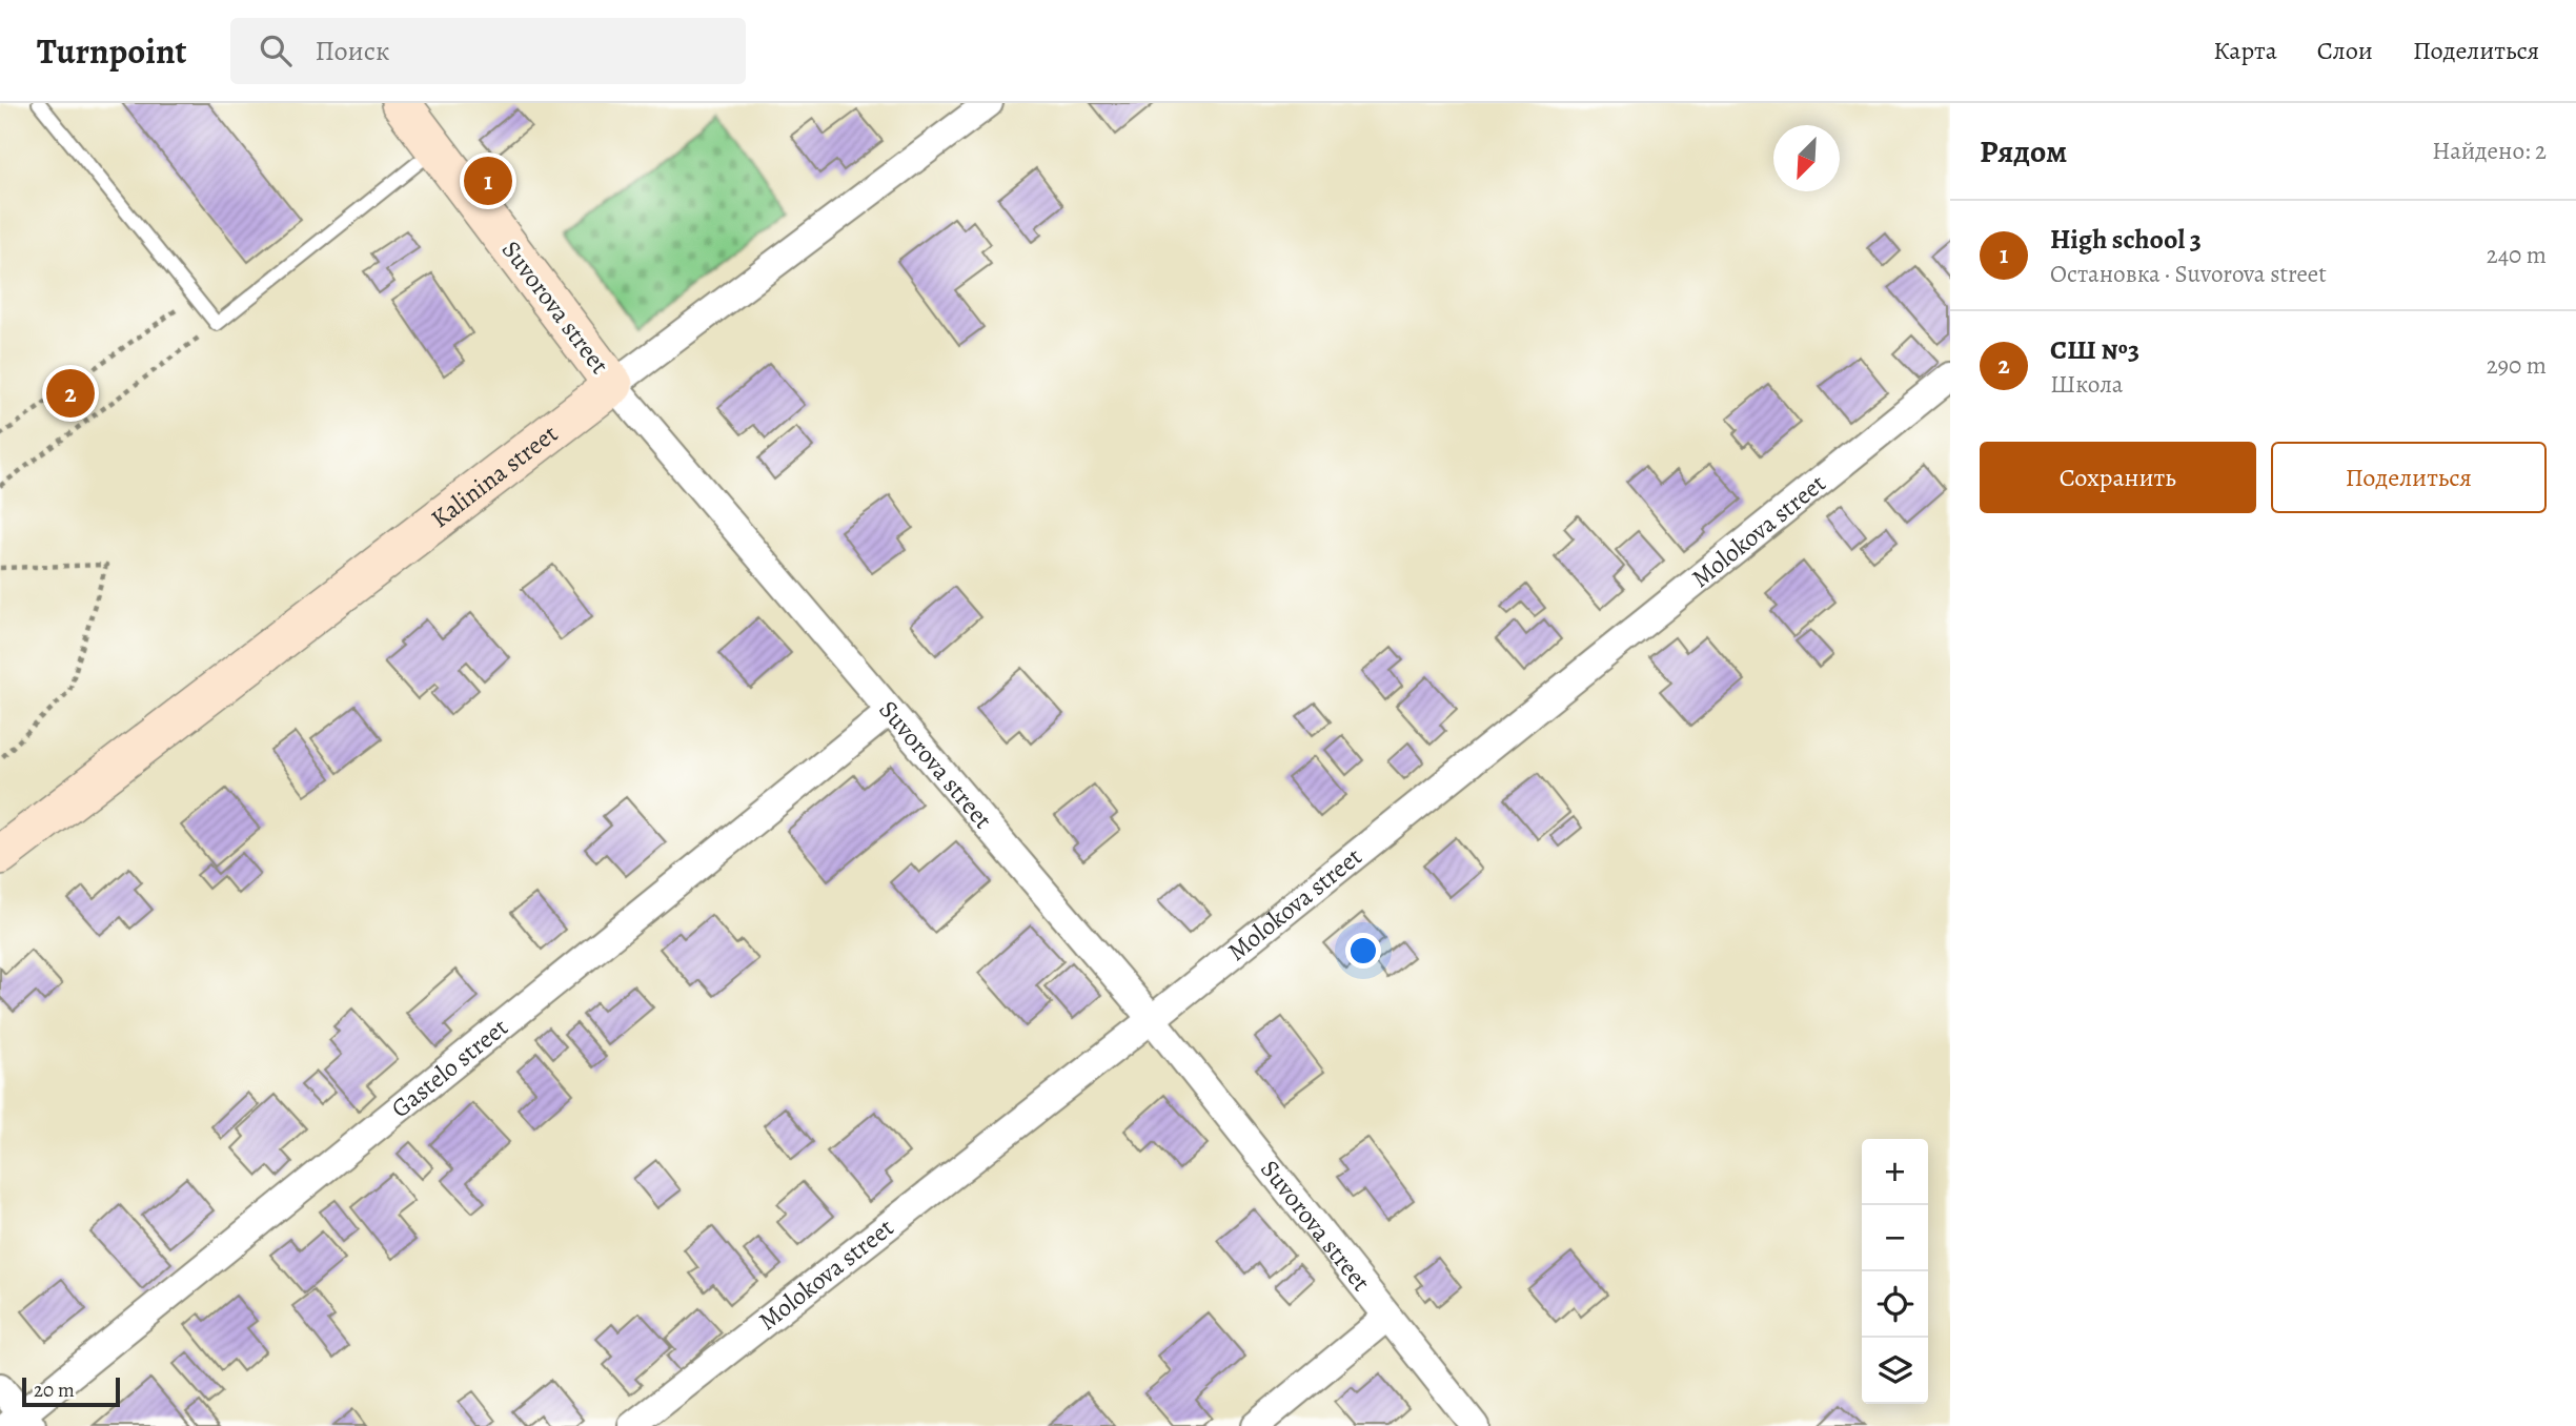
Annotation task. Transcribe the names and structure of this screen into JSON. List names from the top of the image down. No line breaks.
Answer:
{"streets":{"main road":["Suvorova street","Kalinina street"],"street":["Molokova street","Gastelo street"]},"crossings":[["Suvorova street","Kalinina street"],["Suvorova street","Molokova street"],["Suvorova street","Gastelo street"]],"scale_bar":"20 m","north":"bottom left","page":{"header":"Turnpoint","search":"Поиск","nav":["Карта","Слои","Поделиться"],"heading":["Рядом","Найдено: 2"],"pins":["1","2"],"list":[{"mark":"1","name":"High school 3","note":"Остановка · Suvorova street","value":"240 m"},{"mark":"2","name":"СШ №3","note":"Школа","value":"290 m"}],"buttons":["Сохранить","Поделиться"],"map_buttons":["+","−"],"scale":"20 m"}}
